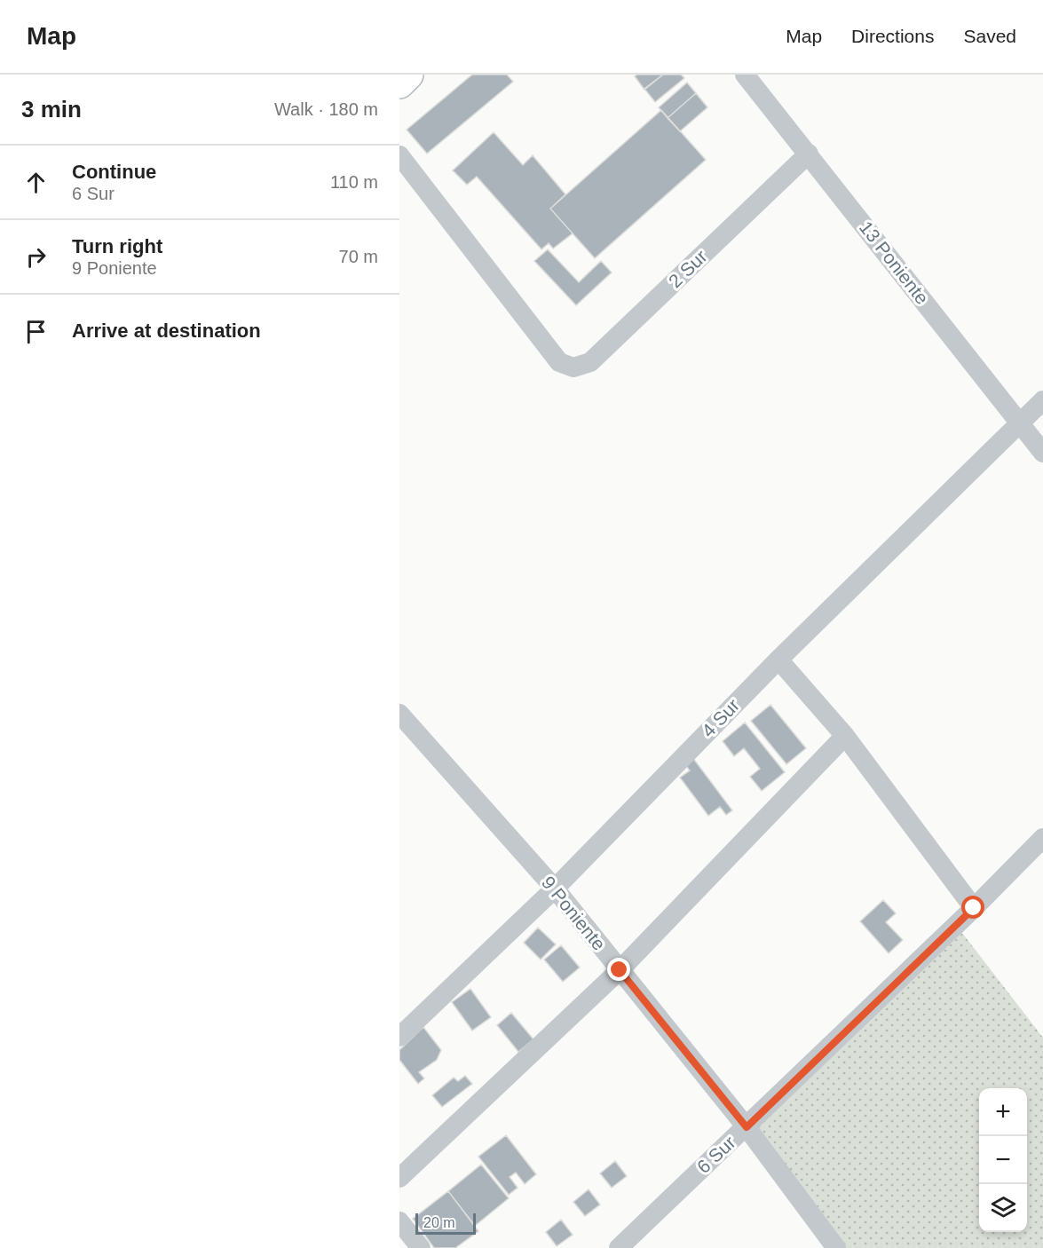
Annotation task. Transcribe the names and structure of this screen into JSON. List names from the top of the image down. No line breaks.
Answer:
{"streets":{"street":["13 Poniente","2 Sur","4 Sur","9 Poniente","6 Sur"]},"crossings":[["13 Poniente","2 Sur"],["13 Poniente","4 Sur"],["4 Sur","9 Poniente"],["9 Poniente","6 Sur"]],"scale_bar":"20 m","page":{"header":"Map","nav":["Map","Directions","Saved"],"heading":["3 min","Walk · 180 m"],"list":[["Continue","6 Sur","110 m"],["Turn right","9 Poniente","70 m"],"Arrive at destination"],"map_buttons":["+","−"],"scale":"20 m"}}
